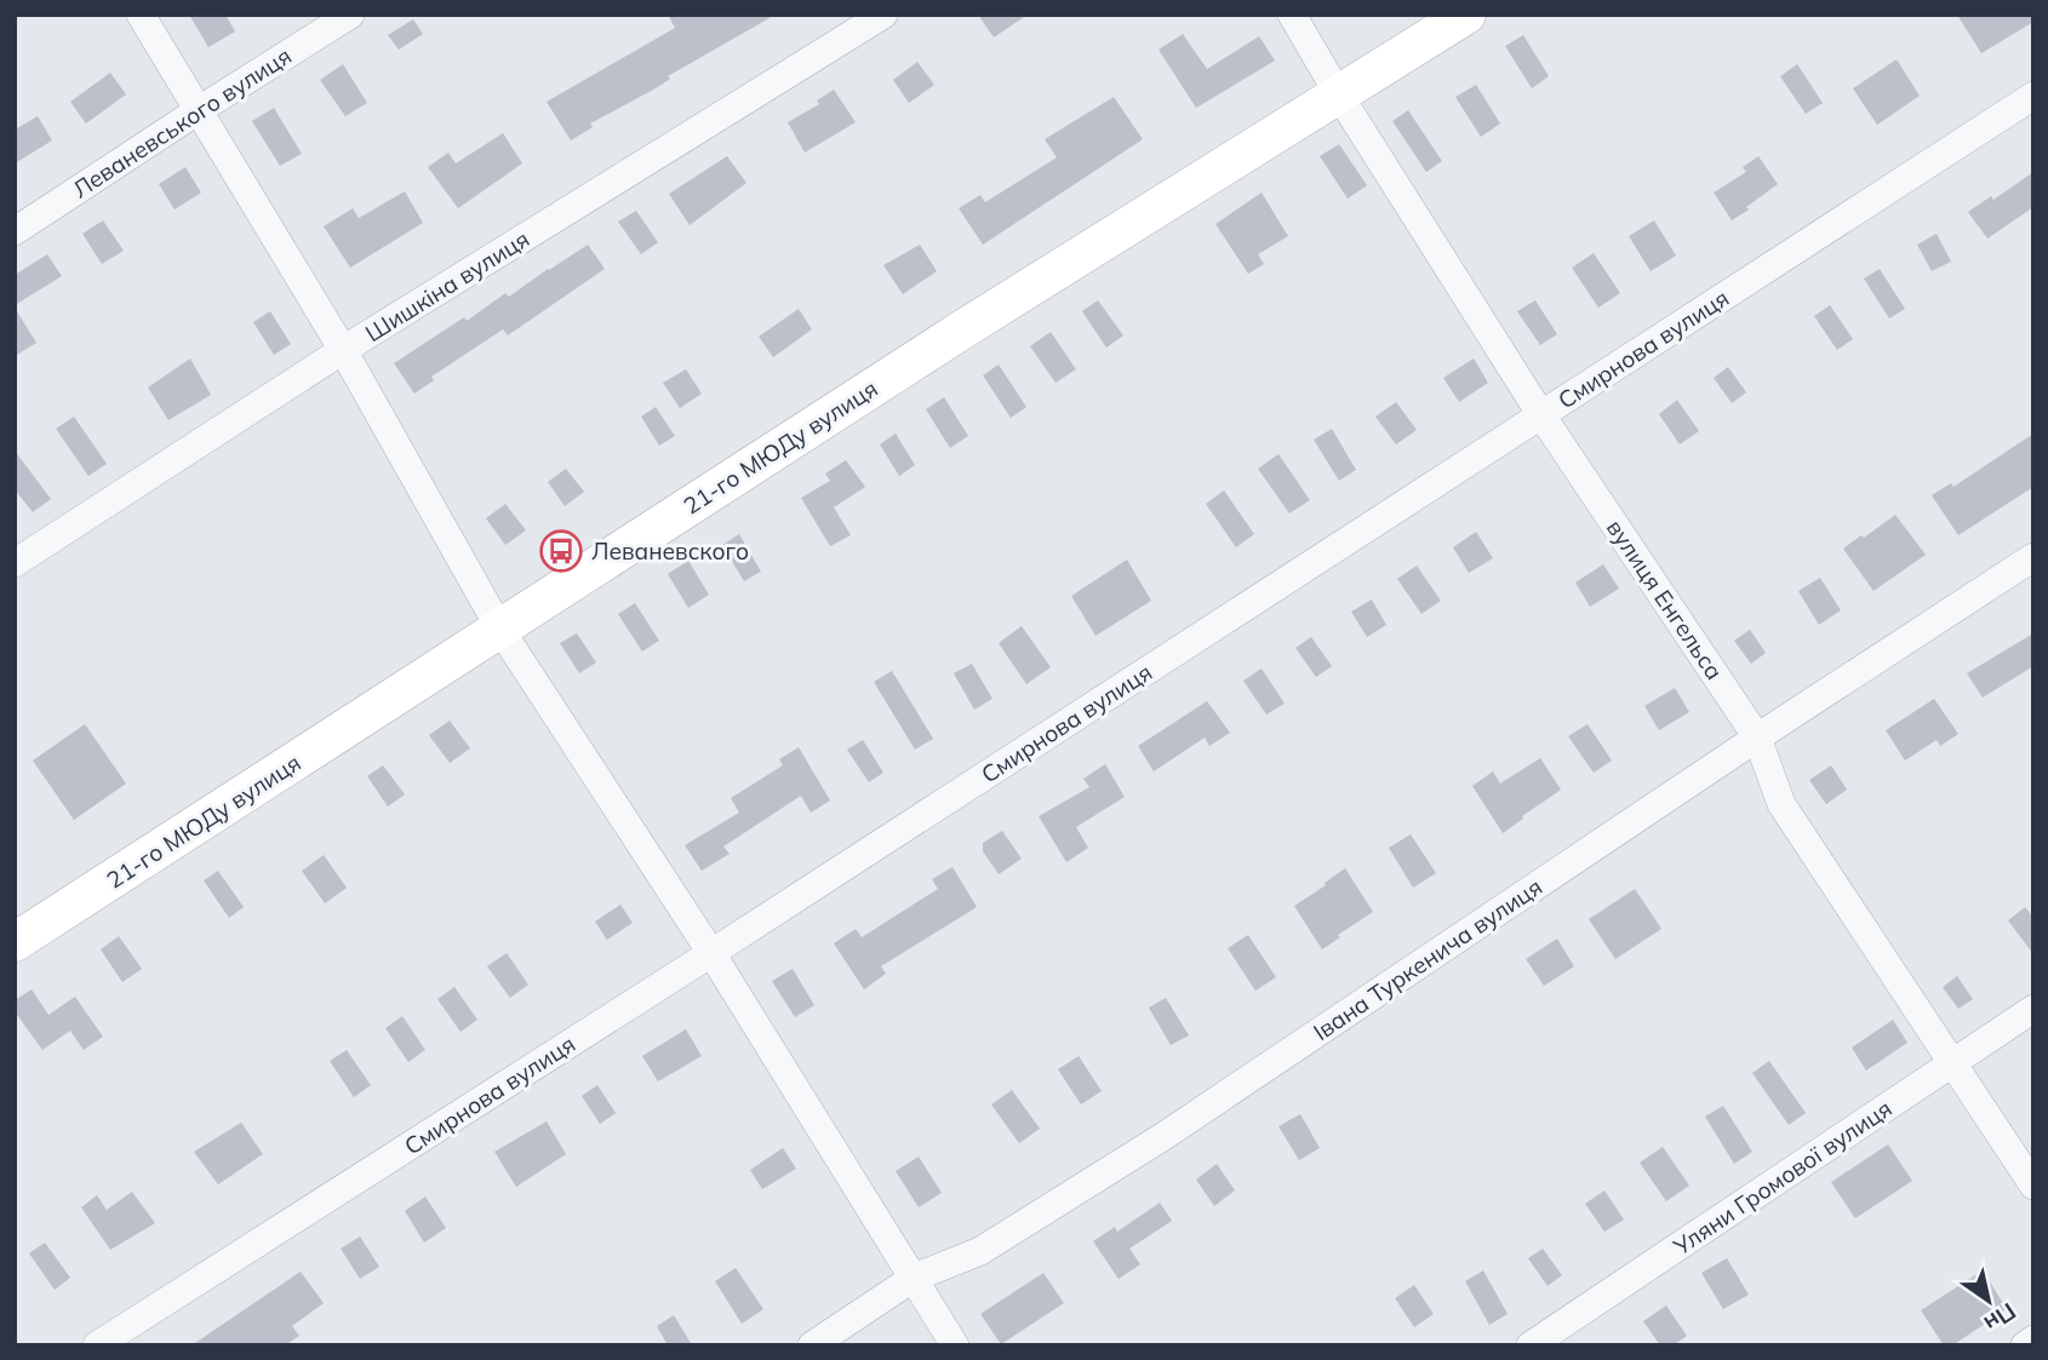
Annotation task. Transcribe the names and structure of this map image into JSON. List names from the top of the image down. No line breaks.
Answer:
{"streets":{"street":["Леваневського вулиця","Шишкіна вулиця","Смирнова вулиця","21-го МЮДу вулиця","вулиця Енгельса","Івана Туркенича вулиця","Уляни Громової вулиця"]},"crossings":[["Смирнова вулиця","вулиця Енгельса"],["21-го МЮДу вулиця","вулиця Енгельса"],["вулиця Енгельса","Івана Туркенича вулиця"],["вулиця Енгельса","Уляни Громової вулиця"]],"places":{"bus stop":["Леваневского"]},"north":"bottom right"}
